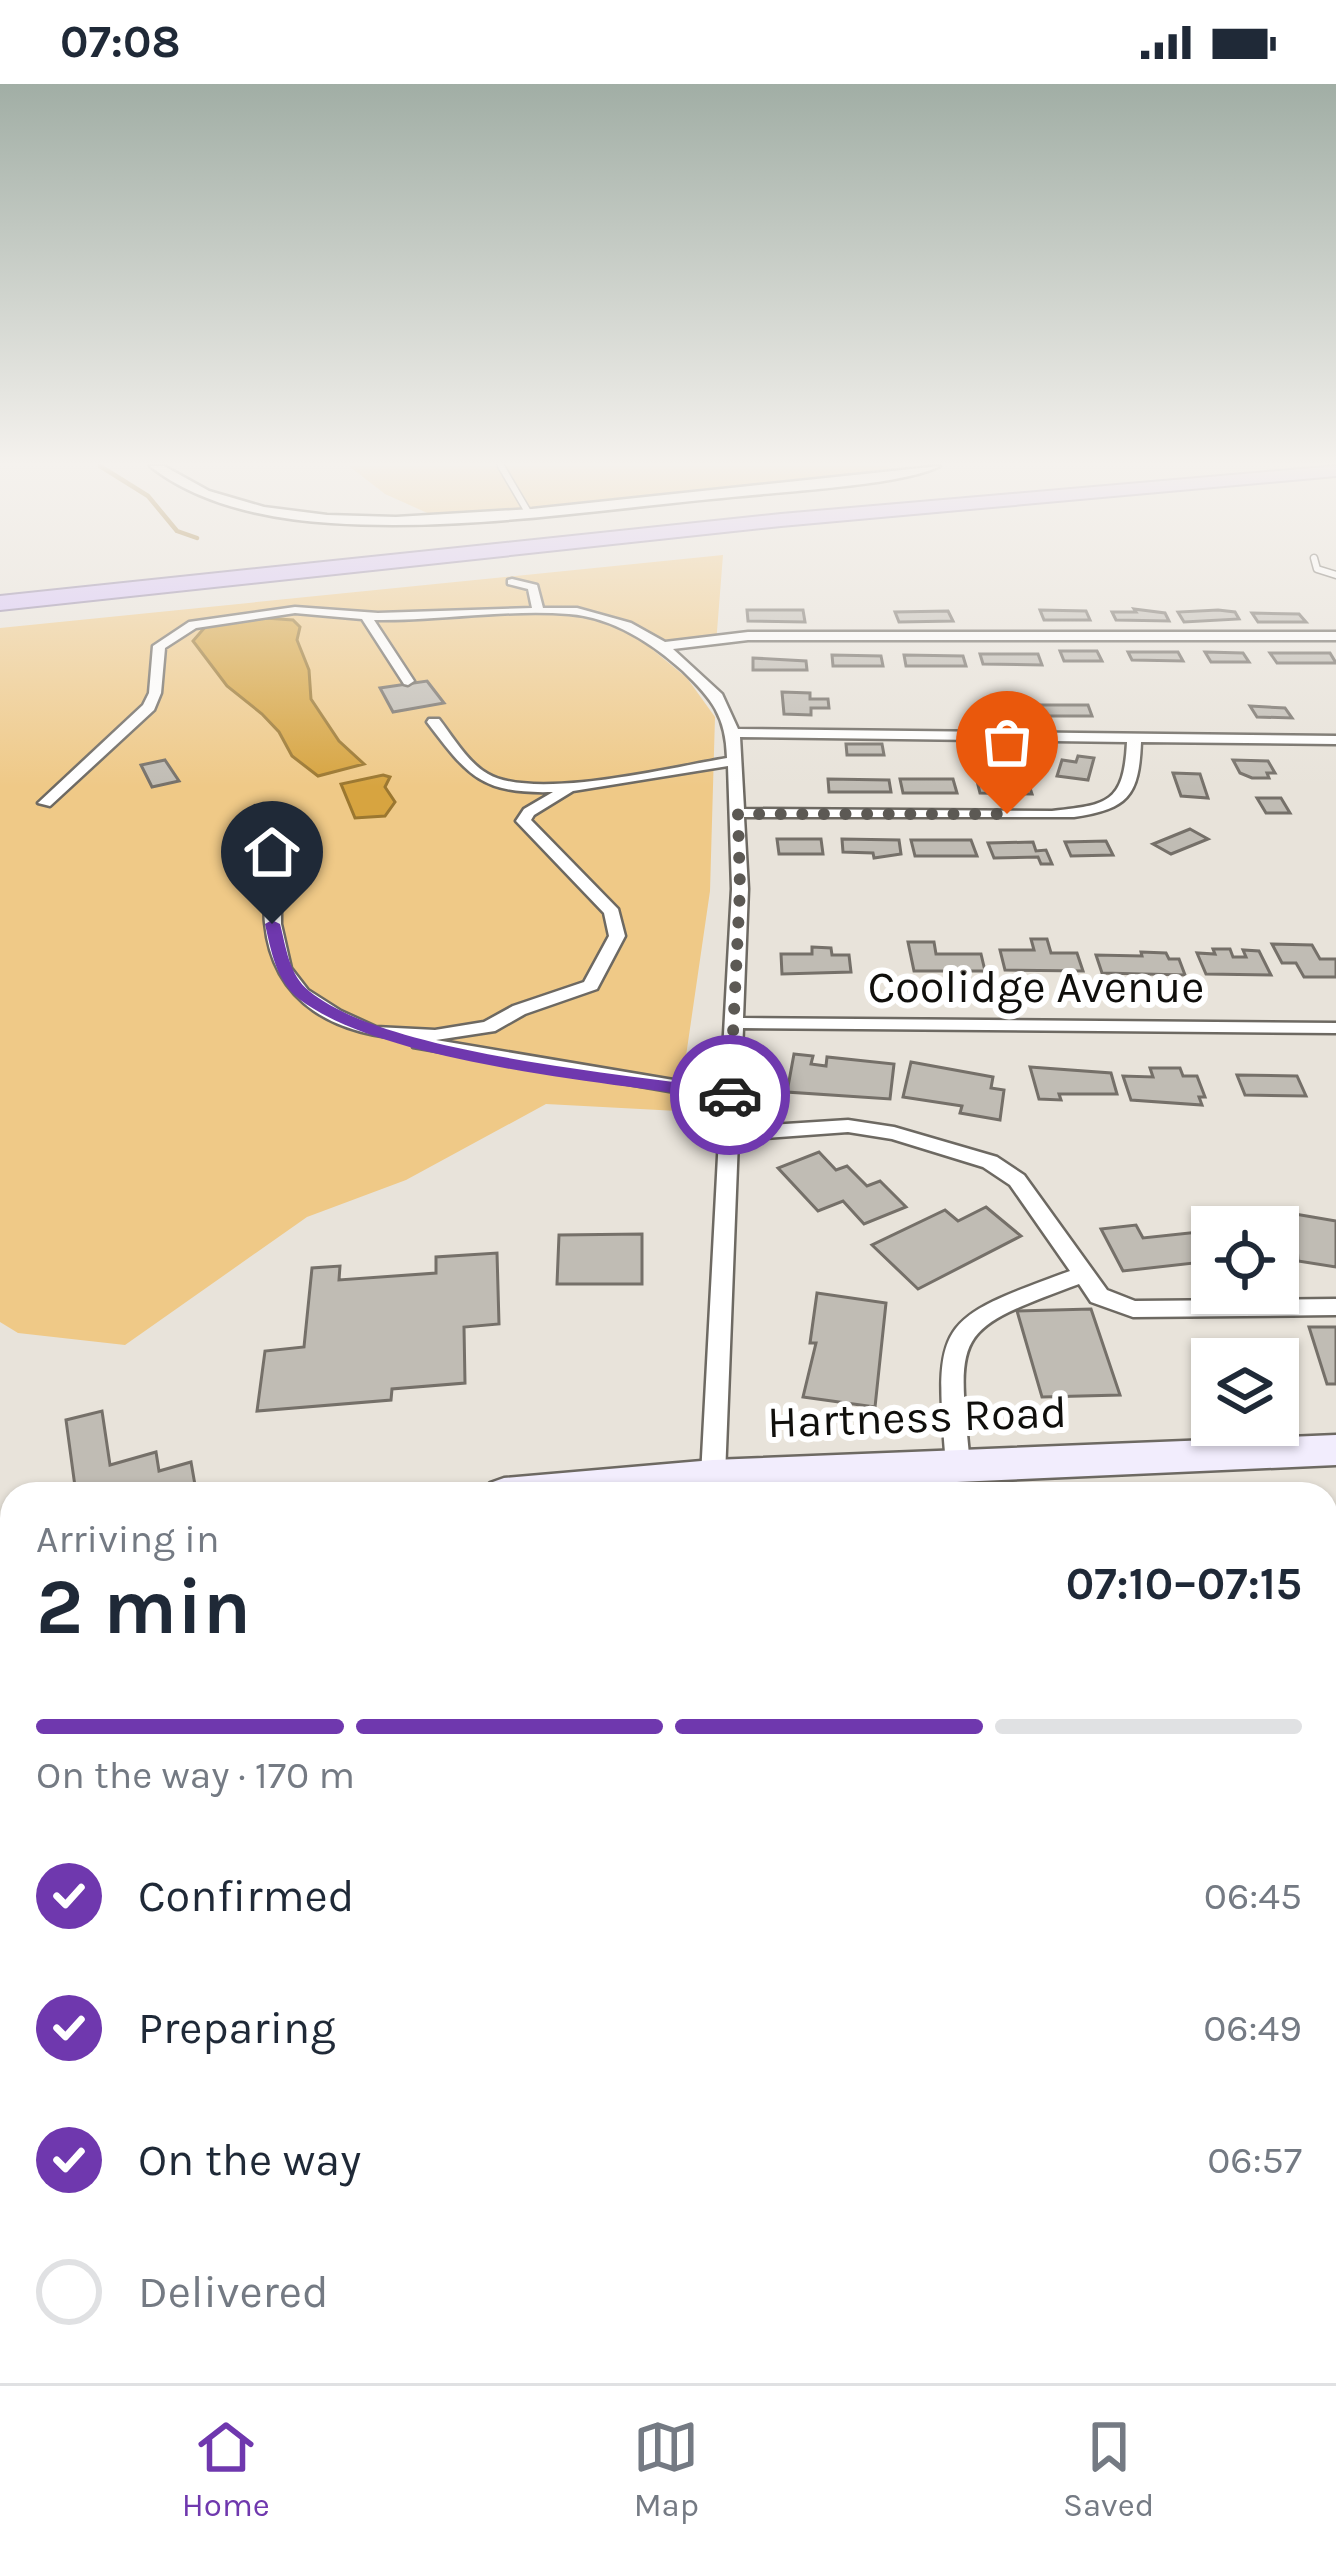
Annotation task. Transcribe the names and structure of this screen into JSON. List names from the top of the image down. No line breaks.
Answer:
{"streets":{"main road":["Hartness Road"],"street":["Coolidge Avenue"]},"page":{"status":"07:08","heading":["2 min","Arriving in","07:10–07:15"],"bar":"On the way · 170 m","list":[["Confirmed","06:45"],["Preparing","06:49"],["On the way","06:57"],"Delivered"],"tabs":["Home","Map","Saved"]}}
